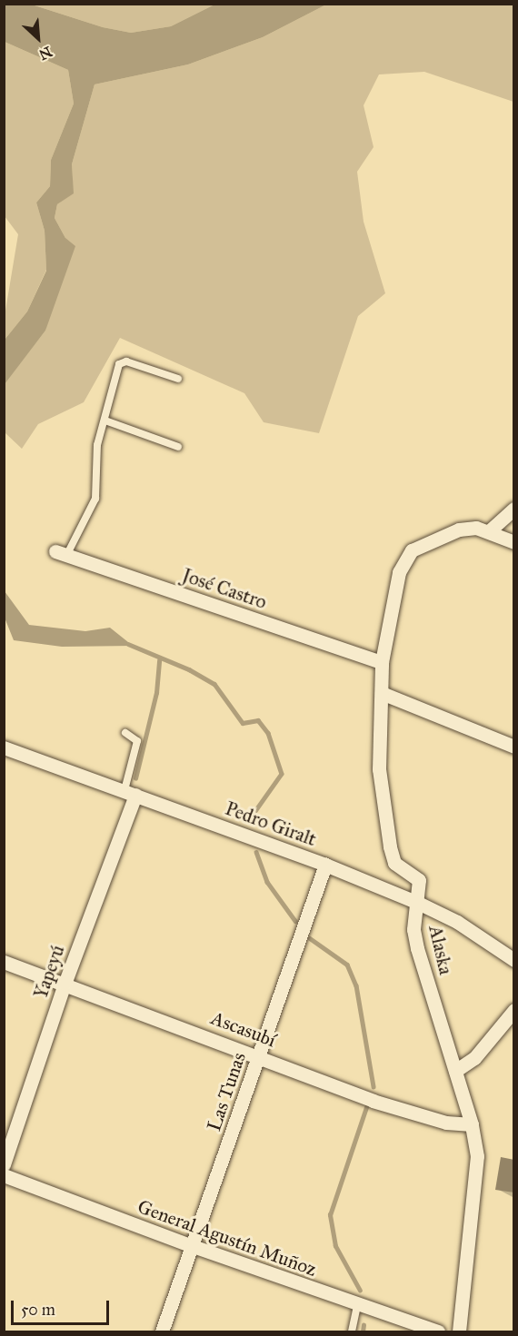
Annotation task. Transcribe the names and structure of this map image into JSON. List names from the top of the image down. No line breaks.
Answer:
{"streets":{"street":["José Castro","Pedro Giralt","Alaska","Yapeyú","Ascasubí","Las Tunas","General Agustín Muñoz"]},"crossings":[["José Castro","Alaska"],["Pedro Giralt","Alaska"],["Pedro Giralt","Yapeyú"],["Pedro Giralt","Las Tunas"],["Alaska","Ascasubí"],["Yapeyú","Ascasubí"],["Ascasubí","Las Tunas"],["Las Tunas","General Agustín Muñoz"]],"scale_bar":"50 m","north":"bottom right"}
